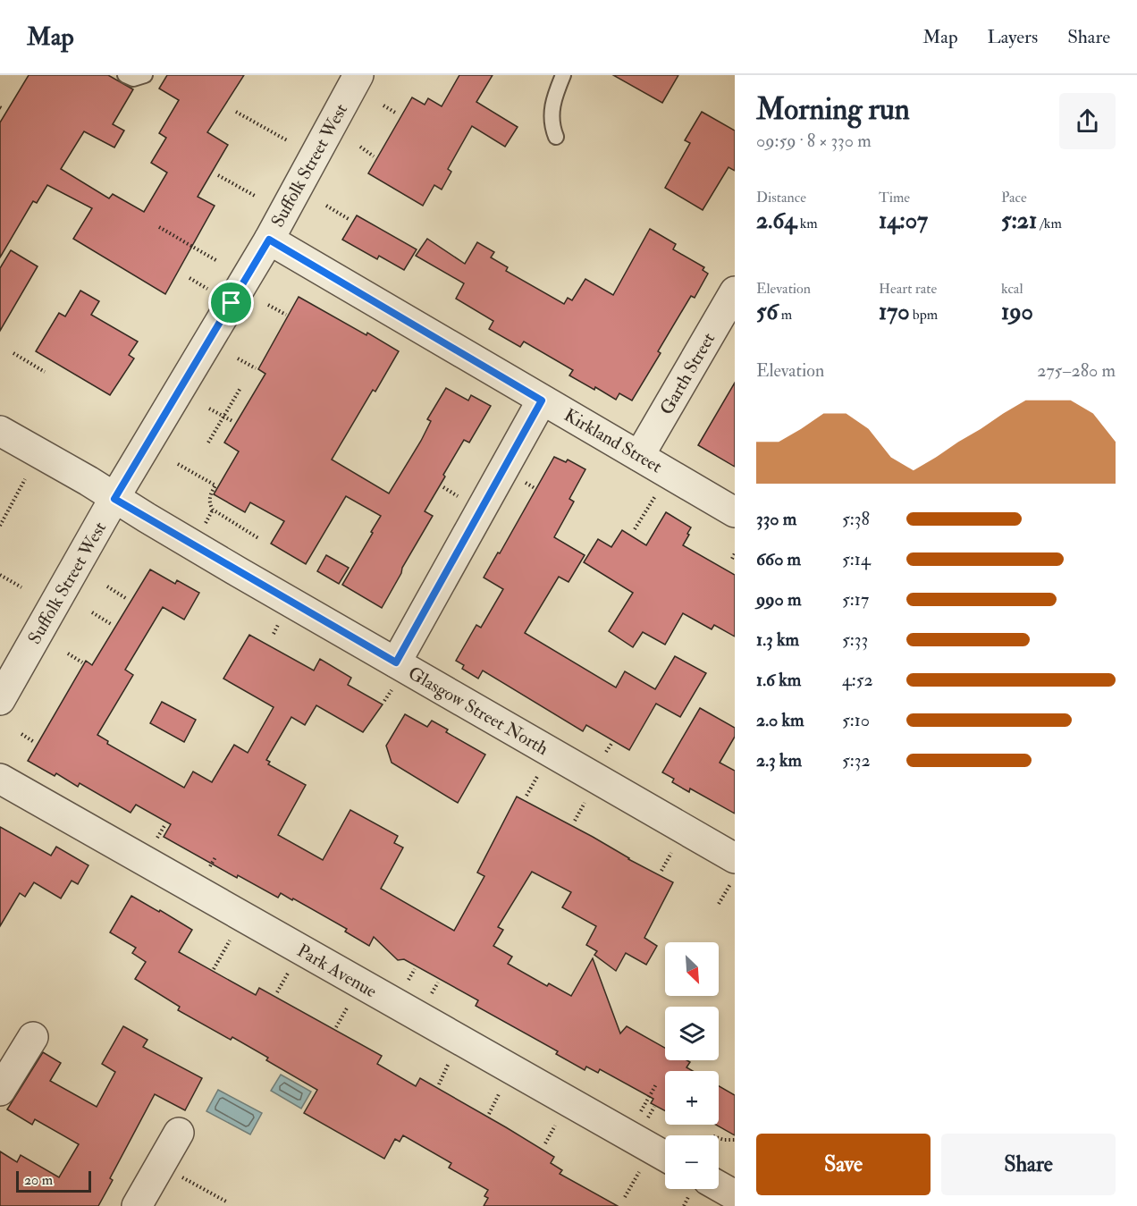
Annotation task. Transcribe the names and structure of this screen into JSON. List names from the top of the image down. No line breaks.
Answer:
{"streets":{"street":["Suffolk Street West","Garth Street","Kirkland Street","Glasgow Street North","Park Avenue"]},"crossings":[["Suffolk Street West","Kirkland Street"],["Suffolk Street West","Glasgow Street North"],["Garth Street","Kirkland Street"]],"scale_bar":"20 m","north":"bottom right","page":{"header":"Map","nav":["Map","Layers","Share"],"heading":["Morning run","09:59 · 8 × 330 m"],"stats":[["Distance","2.64 km"],["Time","14:07"],["Pace","5:21 /km"],["Elevation","56 m"],["Heart rate","170 bpm"],["kcal","190"]],"chart":["Elevation","275–280 m"],"list":[{"name":"330 m","note":"5:38"},{"name":"660 m","note":"5:14"},{"name":"990 m","note":"5:17"},{"name":"1.3 km","note":"5:33"},{"name":"1.6 km","note":"4:52"},{"name":"2.0 km","note":"5:10"},{"name":"2.3 km","note":"5:32"}],"map_buttons":["+","−"],"buttons":["Save","Share"],"scale":"20 m"}}
